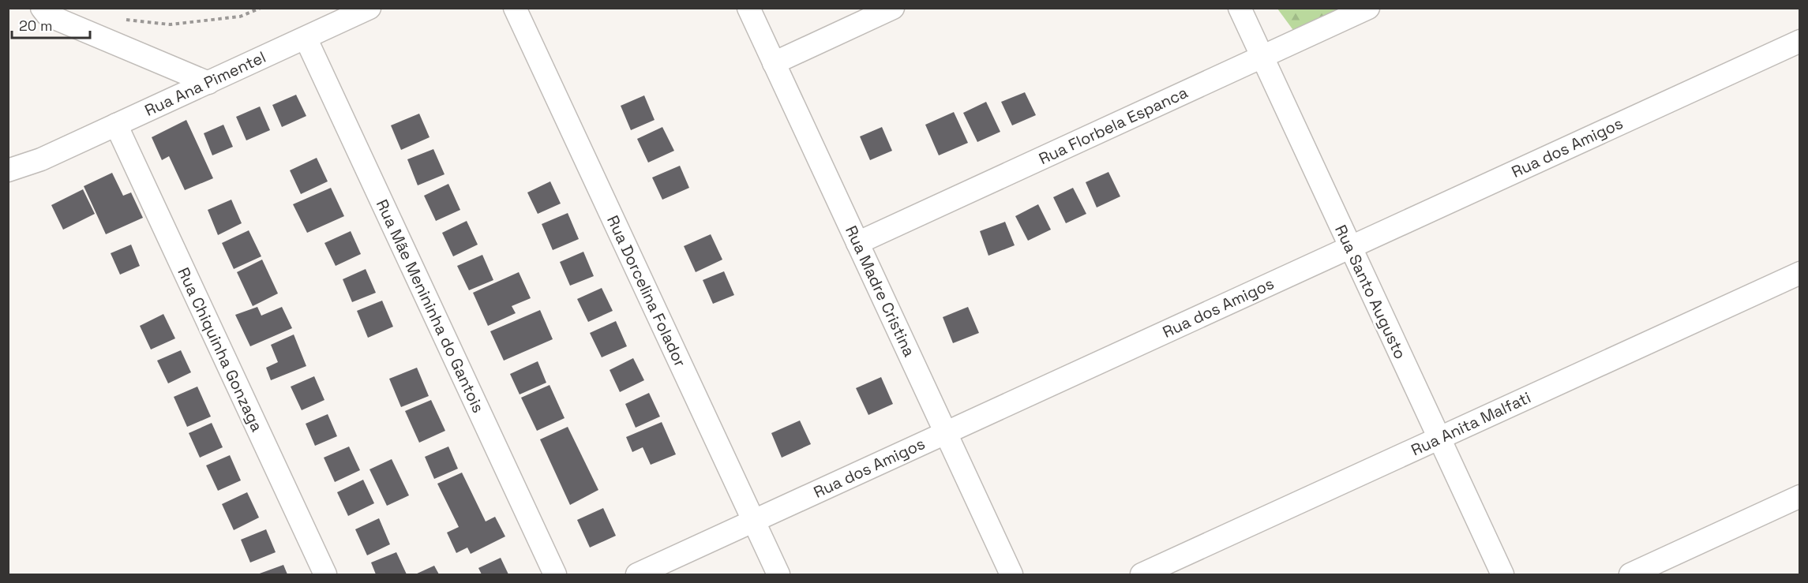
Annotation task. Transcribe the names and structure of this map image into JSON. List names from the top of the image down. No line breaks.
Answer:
{"streets":{"street":["Rua Ana Pimentel","Rua Florbela Espanca","Rua dos Amigos","Rua Dorcelina Folador","Rua Madre Cristina","Rua Santo Augusto","Rua Mãe Menininha do Gantois","Rua Chiquinha Gonzaga","Rua Anita Malfati"]},"crossings":[["Rua Ana Pimentel","Rua Mãe Menininha do Gantois"],["Rua Ana Pimentel","Rua Chiquinha Gonzaga"],["Rua Florbela Espanca","Rua Madre Cristina"],["Rua Florbela Espanca","Rua Santo Augusto"],["Rua dos Amigos","Rua Dorcelina Folador"],["Rua dos Amigos","Rua Madre Cristina"],["Rua dos Amigos","Rua Santo Augusto"],["Rua Santo Augusto","Rua Anita Malfati"]],"scale_bar":"20 m"}
